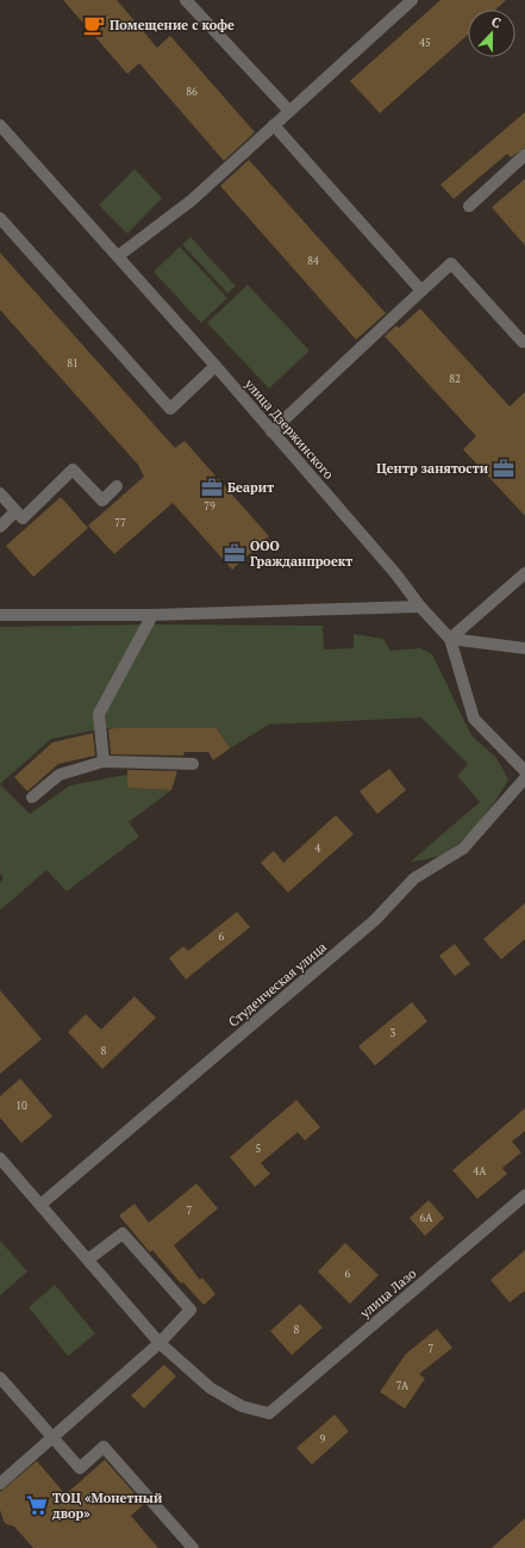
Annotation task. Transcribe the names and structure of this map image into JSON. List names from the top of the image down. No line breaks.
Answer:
{"streets":{"street":["улица Дзержинского","Студенческая улица","улица Лазо"]},"places":{"cafe":["Помещение с кофе"],"office":["Центр занятости","Беарит","ООО Гражданпроект"],"supermarket":["ТОЦ «Монетный двор»"]},"house_numbers":["45","86","84","81","82","79","77","4","6","3","8","10","5","4А","7","6А","6","8","7","7А","9"],"north":"top"}
